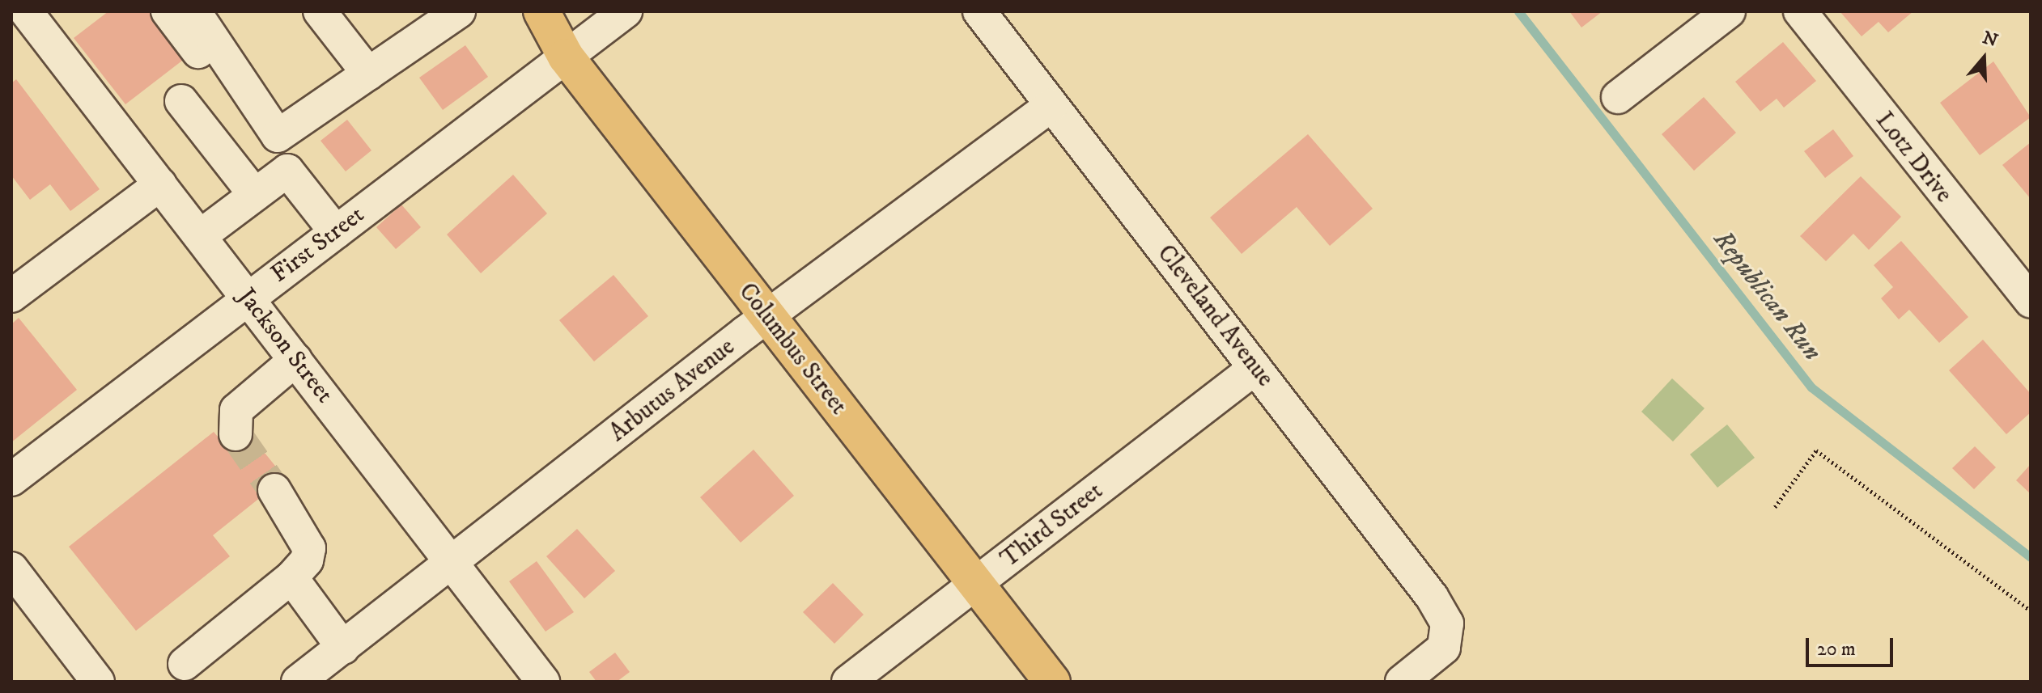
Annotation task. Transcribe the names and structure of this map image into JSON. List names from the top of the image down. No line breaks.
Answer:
{"streets":{"main road":["Columbus Street"],"street":["Lotz Drive","First Street","Cleveland Avenue","Jackson Street","Arbutus Avenue","Third Street"]},"crossings":[["First Street","Jackson Street"],["First Street","Columbus Street"],["Cleveland Avenue","Arbutus Avenue"],["Cleveland Avenue","Third Street"],["Jackson Street","Arbutus Avenue"],["Columbus Street","Arbutus Avenue"],["Columbus Street","Third Street"]],"water":["Republican Run"],"scale_bar":"20 m","north":"top"}
